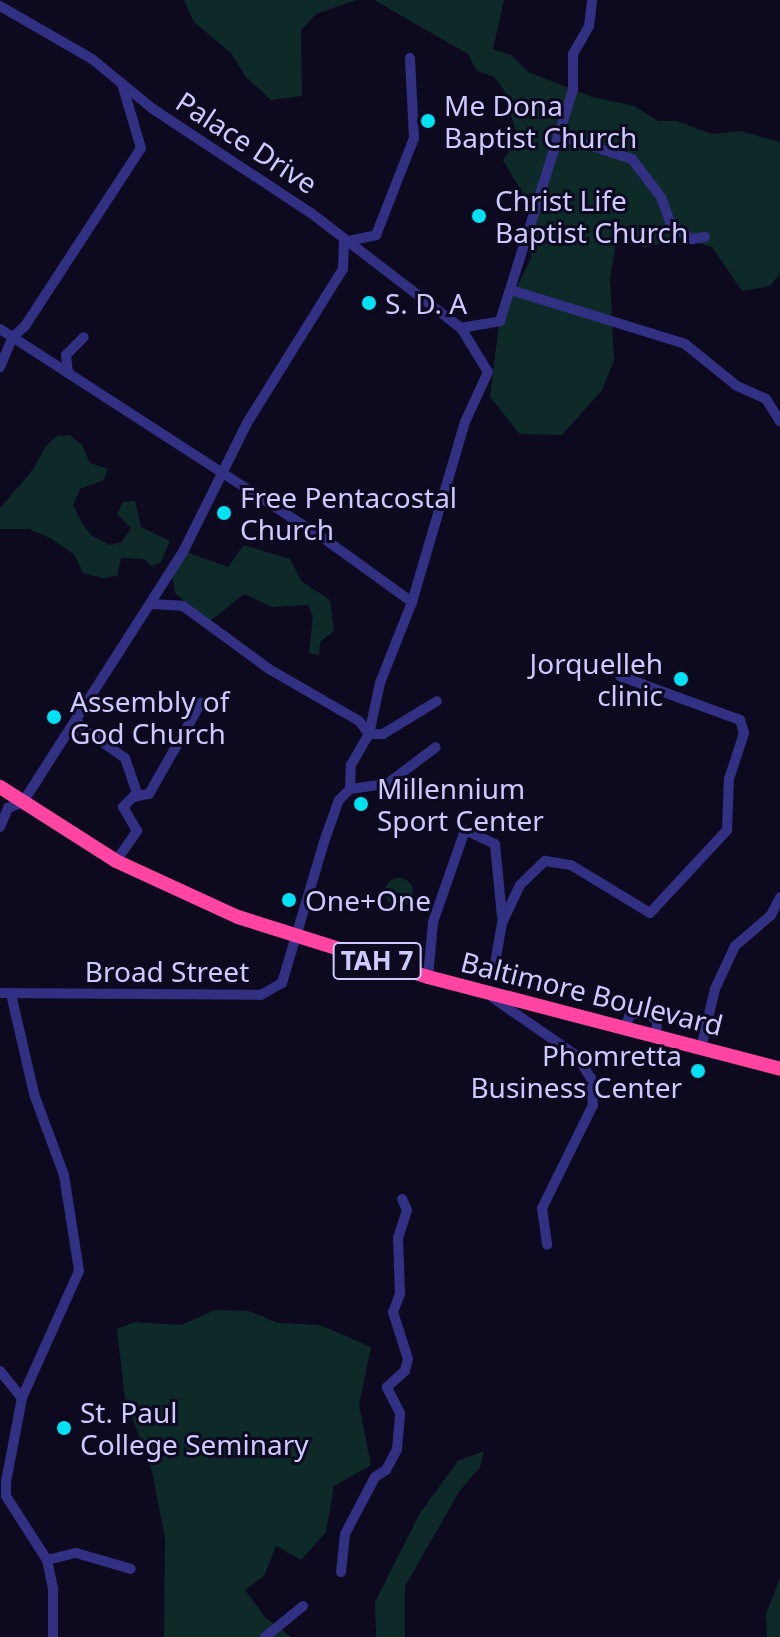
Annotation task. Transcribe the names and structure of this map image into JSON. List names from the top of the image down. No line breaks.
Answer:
{"streets":{"highway":["TAH 7","Baltimore Boulevard"],"street":["Palace Drive","Broad Street"]},"crossings":[["Palace Drive","Broad Street"],["Broad Street","Baltimore Boulevard"]],"places":["Me Dona Baptist Church","Christ Life Baptist Church","S. D. A","Free Pentacostal Church","Jorquelleh clinic","Assembly of God Church","Millennium Sport Center","One+One","Phomretta Business Center","St. Paul College Seminary"]}
